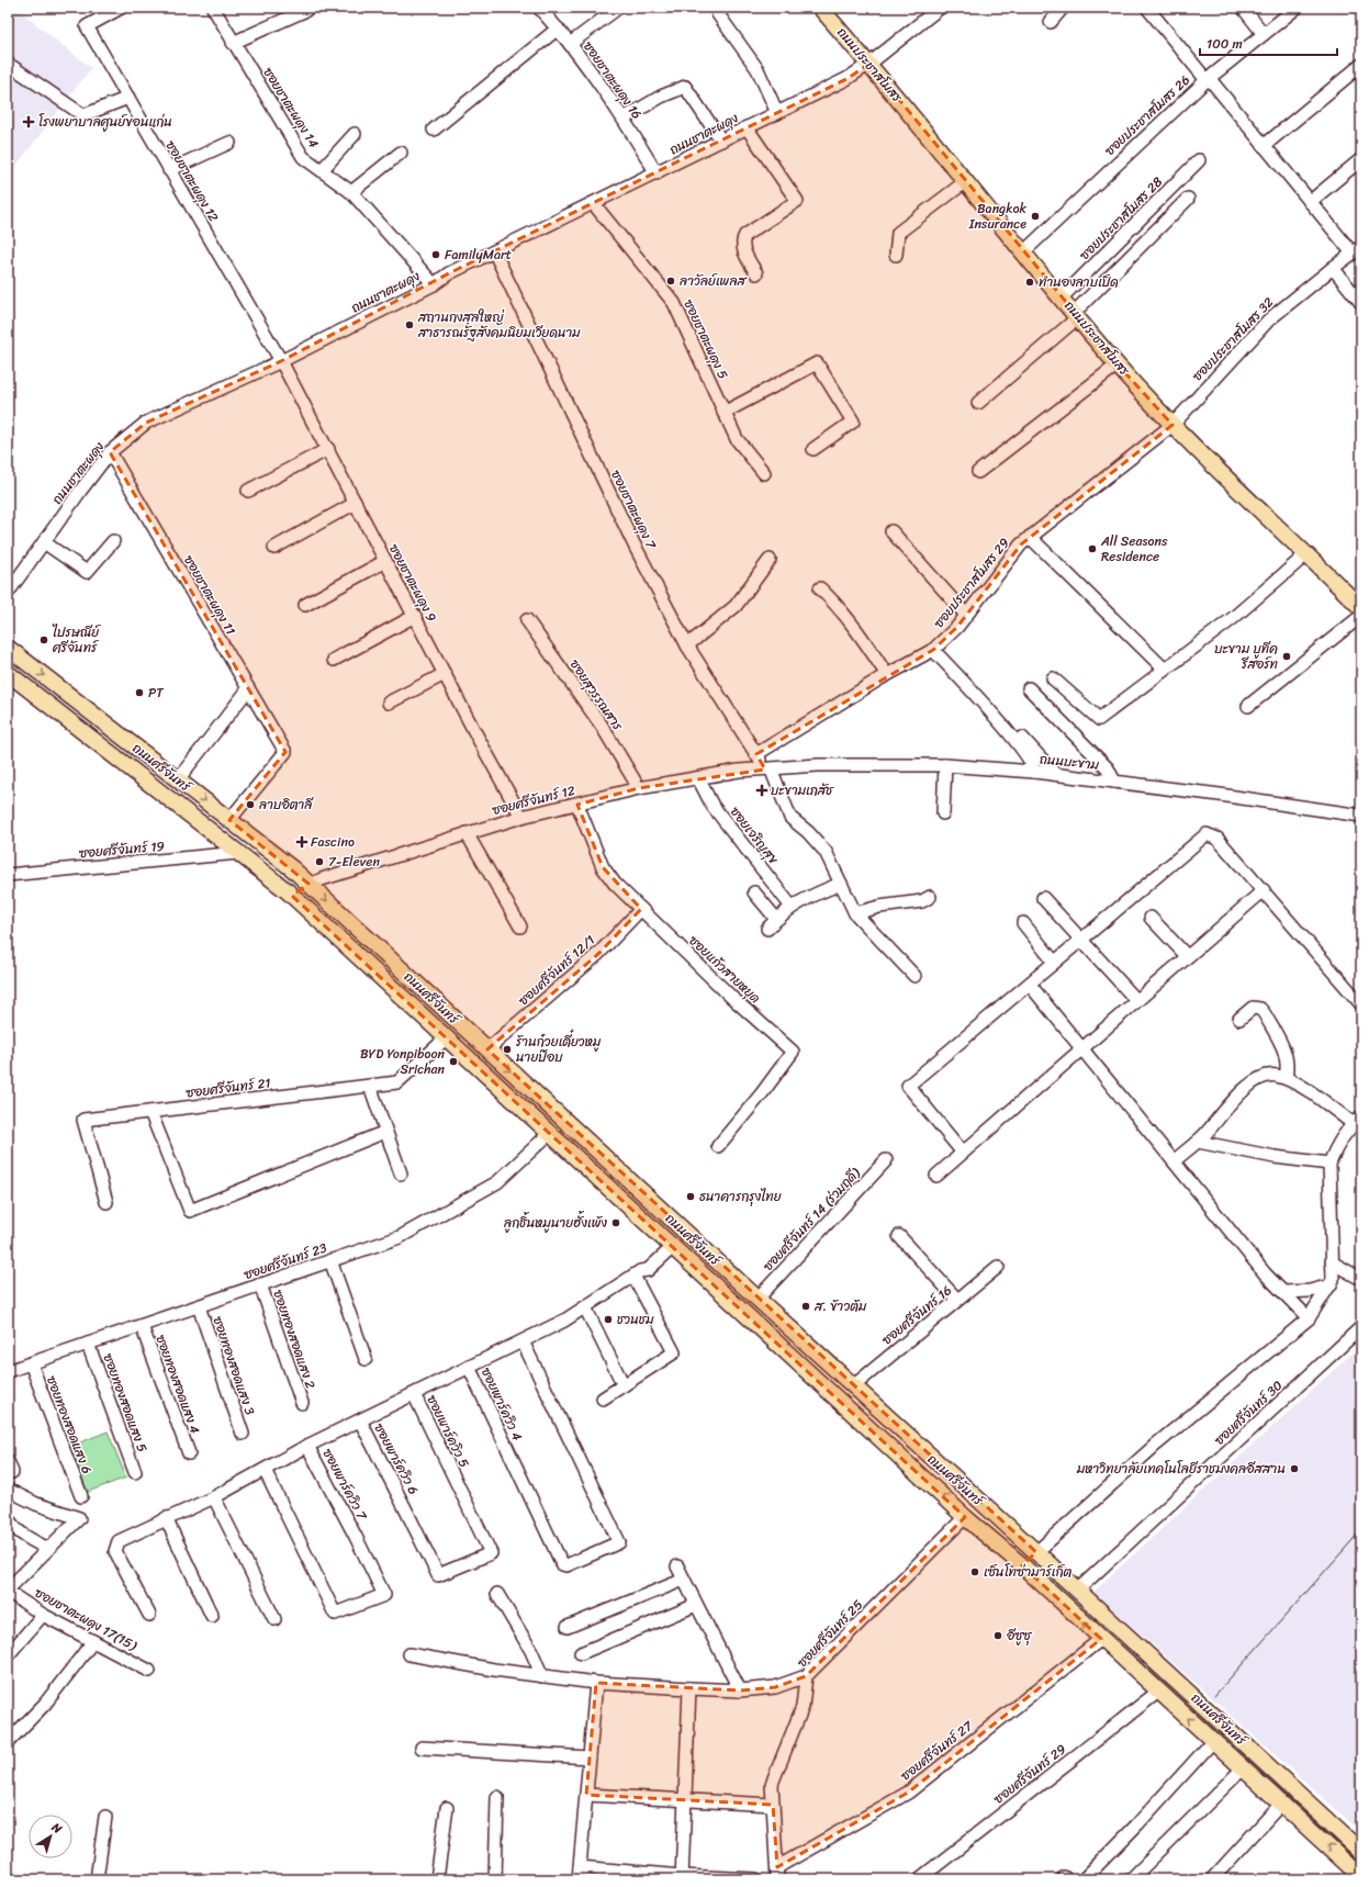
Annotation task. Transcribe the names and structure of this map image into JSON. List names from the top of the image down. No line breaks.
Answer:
{"streets":{"main road":["ถนนประชาสโมสร","ถนนศรีจันทร์"],"street":["ซอยชาตะผดุง 16","ซอยชาตะผดุง 14","ซอยประชาสโมสร 26","ถนนชาตะผดุง","ซอยชาตะผดุง 12","ซอยประชาสโมสร 28","ซอยชาตะผดุง 5","ซอยประชาสโมสร 32","ซอยชาตะผดุง 7","ซอยชาตะผดุง 9","ซอยประชาสโมสร 29","ซอยชาตะผดุง 11","ซอยสุวรรณสาร","ถนนบะขาม","ซอยศรีจันทร์ 12","ซอยเจริญสุข","ซอยศรีจันทร์ 19","ซอยแก้วสายหยุด","ซอยศรีจันทร์ 12/1","ซอยศรีจันทร์ 21","ซอยศรีจันทร์ 14 (ร่วมฤดี)","ซอยศรีจันทร์ 23","ซอยศรีจันทร์ 16","ซอยทองสอดแสง 2","ซอยทองสอดแสง 3","ซอยทองสอดแสง 4","ซอยทองสอดแสง 5","ซอยพาร์ควิว 4","ซอยศรีจันทร์ 30","ซอยทองสอดแสง 6","ซอยพาร์ควิว 5","ซอยพาร์ควิว 6","ซอยพาร์ควิว 7","ซอยชาตะผดุง 17(15)","ซอยศรีจันทร์ 25","ซอยศรีจันทร์ 27","ซอยศรีจันทร์ 29"]},"crossings":[["ถนนประชาสโมสร","ซอยประชาสโมสร 26"],["ถนนประชาสโมสร","ถนนชาตะผดุง"],["ถนนประชาสโมสร","ซอยประชาสโมสร 28"],["ถนนประชาสโมสร","ซอยประชาสโมสร 32"],["ถนนประชาสโมสร","ซอยประชาสโมสร 29"],["ซอยชาตะผดุง 16","ถนนชาตะผดุง"],["ซอยชาตะผดุง 14","ถนนชาตะผดุง"],["ถนนชาตะผดุง","ซอยชาตะผดุง 12"],["ถนนชาตะผดุง","ซอยชาตะผดุง 5"],["ถนนชาตะผดุง","ซอยชาตะผดุง 7"],["ถนนชาตะผดุง","ซอยชาตะผดุง 9"],["ถนนชาตะผดุง","ซอยชาตะผดุง 11"],["ซอยชาตะผดุง 12","ซอยชาตะผดุง 9"],["ซอยประชาสโมสร 32","ซอยประชาสโมสร 29"],["ซอยชาตะผดุง 7","ซอยประชาสโมสร 29"],["ซอยชาตะผดุง 7","ถนนบะขาม"],["ซอยชาตะผดุง 7","ซอยศรีจันทร์ 12"],["ซอยชาตะผดุง 9","ซอยศรีจันทร์ 12"],["ซอยชาตะผดุง 11","ถนนศรีจันทร์"],["ซอยสุวรรณสาร","ซอยศรีจันทร์ 12"],["ถนนบะขาม","ซอยศรีจันทร์ 12"],["ถนนศรีจันทร์","ซอยศรีจันทร์ 12"],["ถนนศรีจันทร์","ซอยศรีจันทร์ 19"],["ถนนศรีจันทร์","ซอยศรีจันทร์ 12/1"],["ถนนศรีจันทร์","ซอยศรีจันทร์ 21"],["ถนนศรีจันทร์","ซอยศรีจันทร์ 14 (ร่วมฤดี)"],["ถนนศรีจันทร์","ซอยศรีจันทร์ 23"],["ถนนศรีจันทร์","ซอยศรีจันทร์ 16"],["ถนนศรีจันทร์","ซอยศรีจันทร์ 30"],["ถนนศรีจันทร์","ซอยศรีจันทร์ 25"],["ถนนศรีจันทร์","ซอยศรีจันทร์ 27"],["ถนนศรีจันทร์","ซอยศรีจันทร์ 29"],["ซอยศรีจันทร์ 12","ซอยเจริญสุข"],["ซอยศรีจันทร์ 12","ซอยแก้วสายหยุด"],["ซอยแก้วสายหยุด","ซอยศรีจันทร์ 12/1"],["ซอยศรีจันทร์ 23","ซอยทองสอดแสง 2"],["ซอยศรีจันทร์ 23","ซอยทองสอดแสง 3"],["ซอยศรีจันทร์ 23","ซอยทองสอดแสง 4"],["ซอยศรีจันทร์ 23","ซอยทองสอดแสง 5"],["ซอยศรีจันทร์ 23","ซอยทองสอดแสง 6"],["ซอยพาร์ควิว 5","ซอยพาร์ควิว 6"],["ซอยศรีจันทร์ 25","ซอยศรีจันทร์ 27"]],"places":{"health":["โรงพยาบาลศูนย์ขอนแก่น","บะขามเภสัช","Fascino"],"other":["Bangkok Insurance","FamilyMart","ลาวัลย์เพลส","ทำนองลาบเป็ด","สถานกงสุลใหญ่ สาธารณรัฐสังคมนิยมเวียดนาม","All Seasons Residence","ไปรษณีย์ ศรีจันทร์","บะขาม บูทีค รีสอร์ท","PT","ลาบอิตาลี","7-Eleven","ร้านก๋วยเตี๋ยวหมู นายป๊อบ","BYD Yonpiboon Srichan","ธนาคารกรุงไทย","ลูกชิ้นหมูนายฮั้งเพ้ง","ส. ข้าวต้ม","ชวนชม","มหาวิทยาลัยเทคโนโลยีราชมงคลอีสสาน","เซ็นโทซ่ามาร์เก็ต","อีซูซุ"]},"scale_bar":"100 m","north":"top right"}
